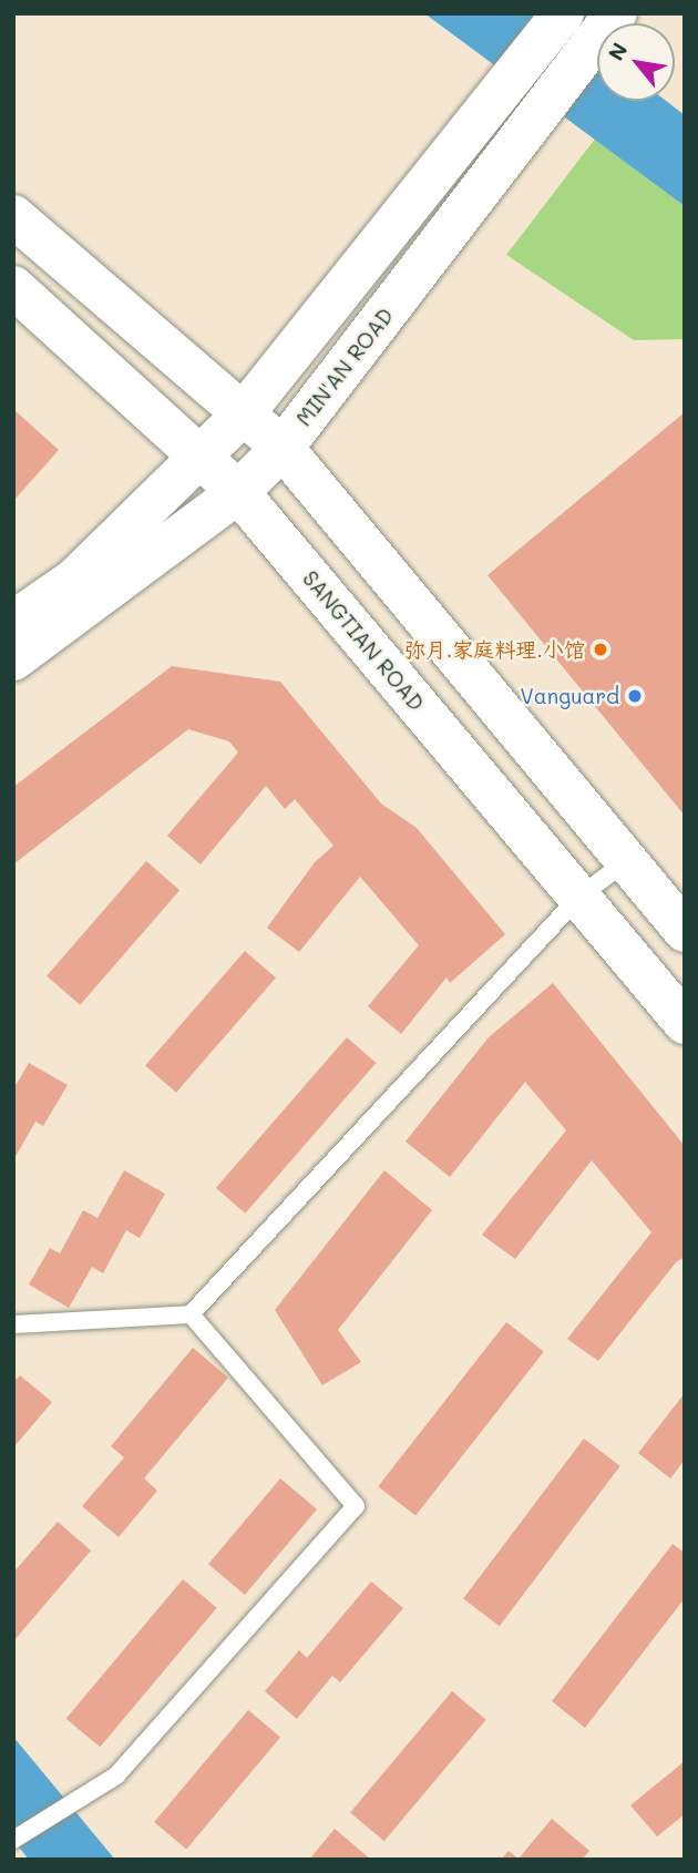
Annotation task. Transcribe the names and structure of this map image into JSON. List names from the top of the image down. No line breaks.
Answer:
{"streets":{"main road":["MIN'AN ROAD","SANGTIAN ROAD"]},"crossings":[["MIN'AN ROAD","SANGTIAN ROAD"]],"places":["弥月.家庭料理.小馆","Vanguard"],"north":"top left"}
